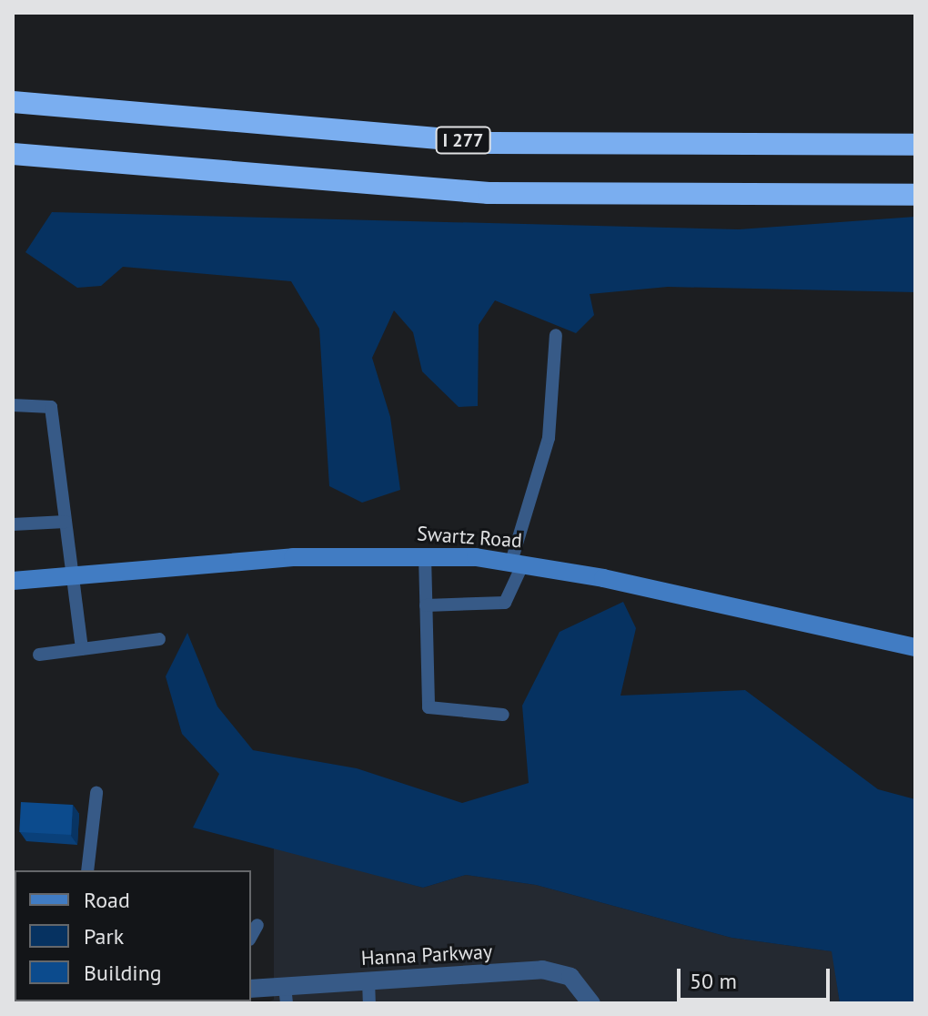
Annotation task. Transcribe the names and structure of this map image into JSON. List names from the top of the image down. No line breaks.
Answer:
{"streets":{"highway":["I 277"],"street":["Swartz Road","Hanna Parkway"]},"legend":["Road","Park","Building"],"scale_bar":"50 m"}
